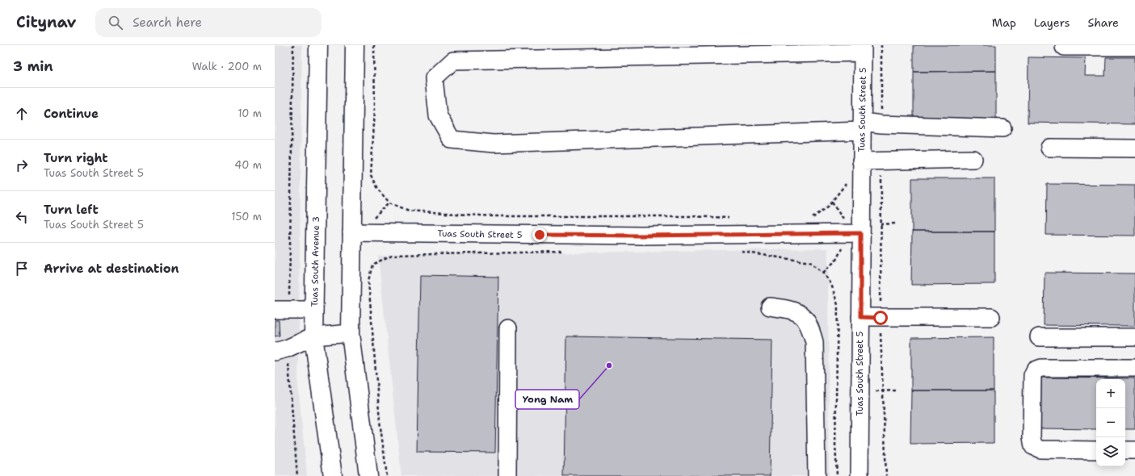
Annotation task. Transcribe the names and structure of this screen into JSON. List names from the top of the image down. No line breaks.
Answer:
{"streets":{"main road":["Tuas South Avenue 3"],"street":["Tuas South Street 5"]},"places":["Yong Nam"],"page":{"header":"Citynav","search":"Search here","nav":["Map","Layers","Share"],"heading":["3 min","Walk · 200 m"],"list":[["Continue","10 m"],["Turn right","Tuas South Street 5","40 m"],["Turn left","Tuas South Street 5","150 m"],"Arrive at destination"],"map_buttons":["+","−"]}}
